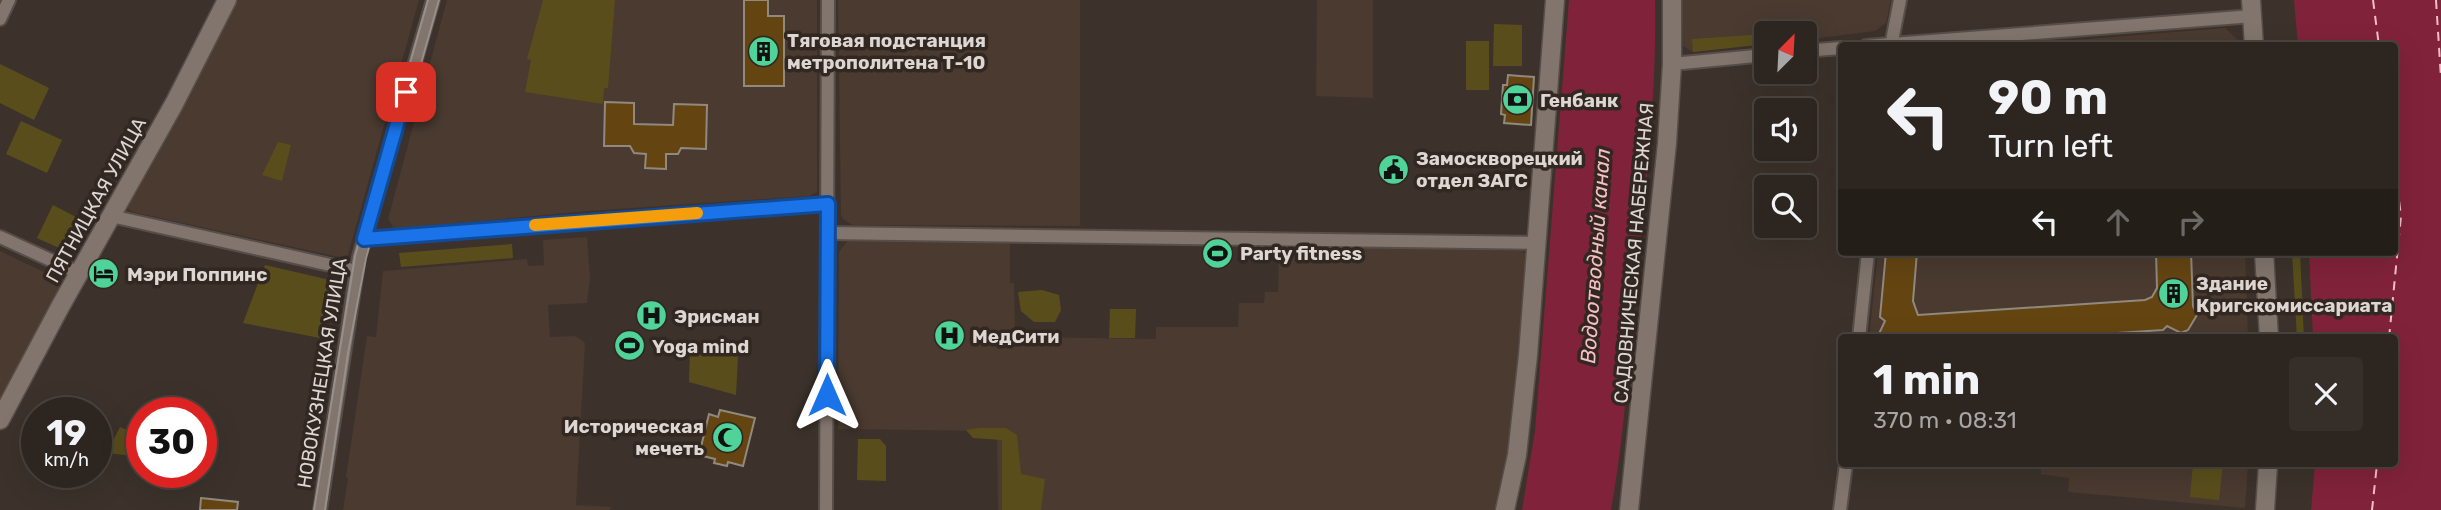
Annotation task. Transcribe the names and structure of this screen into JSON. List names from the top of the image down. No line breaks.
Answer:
{"streets":{"street":["ПЯТНИЦКАЯ УЛИЦА","САДОВНИЧЕСКАЯ НАБЕРЕЖНАЯ","НОВОКУЗНЕЦКАЯ УЛИЦА"]},"water":["Водоотводный канал"],"places":{"building":["Тяговая подстанция метрополитена Т-10","Здание Кригскомиссариата"],"bank":["Генбанк"],"public building":["Замоскворецкий отдел ЗАГС"],"sports":["Party fitness","Yoga mind"],"hotel":["Мэри Поппинс"],"hospital":["Эрисман","МедСити"],"mosque":["Историческая мечеть"]},"north":"top right","page":{"turn":["90 m","Turn left"],"heading":["1 min","370 m · 08:31"],"speed":"19 km/h","limit":"30"}}
